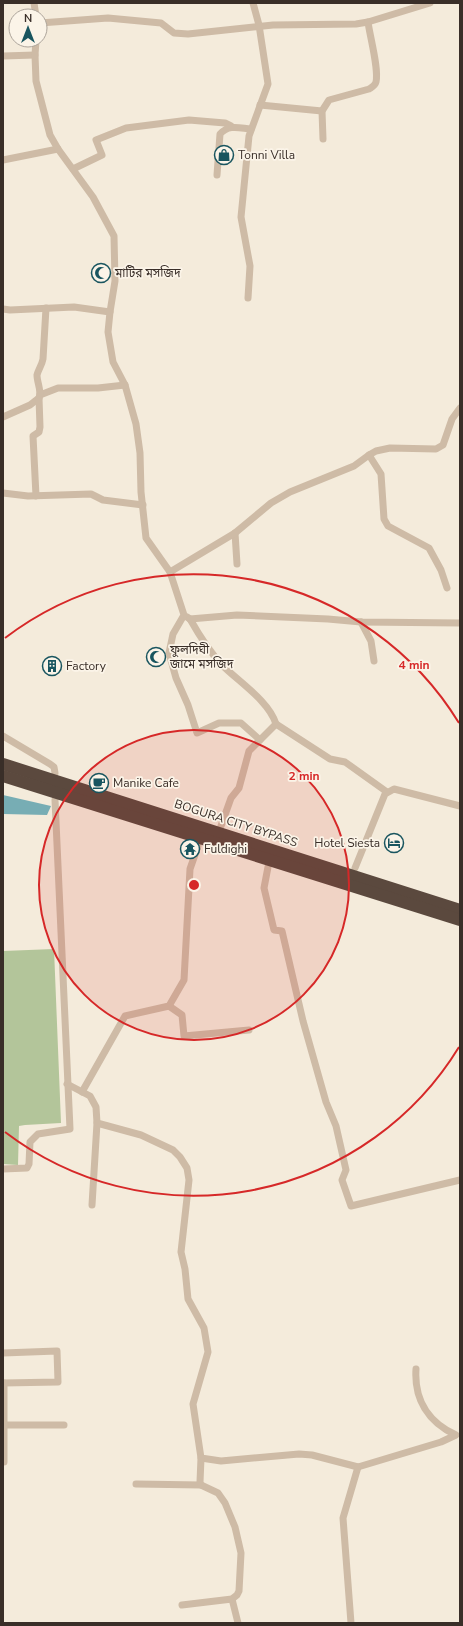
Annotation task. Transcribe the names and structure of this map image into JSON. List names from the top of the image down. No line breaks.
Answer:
{"streets":{"highway":["BOGURA CITY BYPASS"]},"places":{"shop":["Tonni Villa"],"mosque":["মাটির মসজিদ","ফুলদিঘী জামে মসজিদ"],"building":["Factory"],"cafe":["Manike Cafe"],"hotel":["Hotel Siesta"],"temple":["Fuldighi"]},"north":"top","rings":["4 min","2 min"]}
